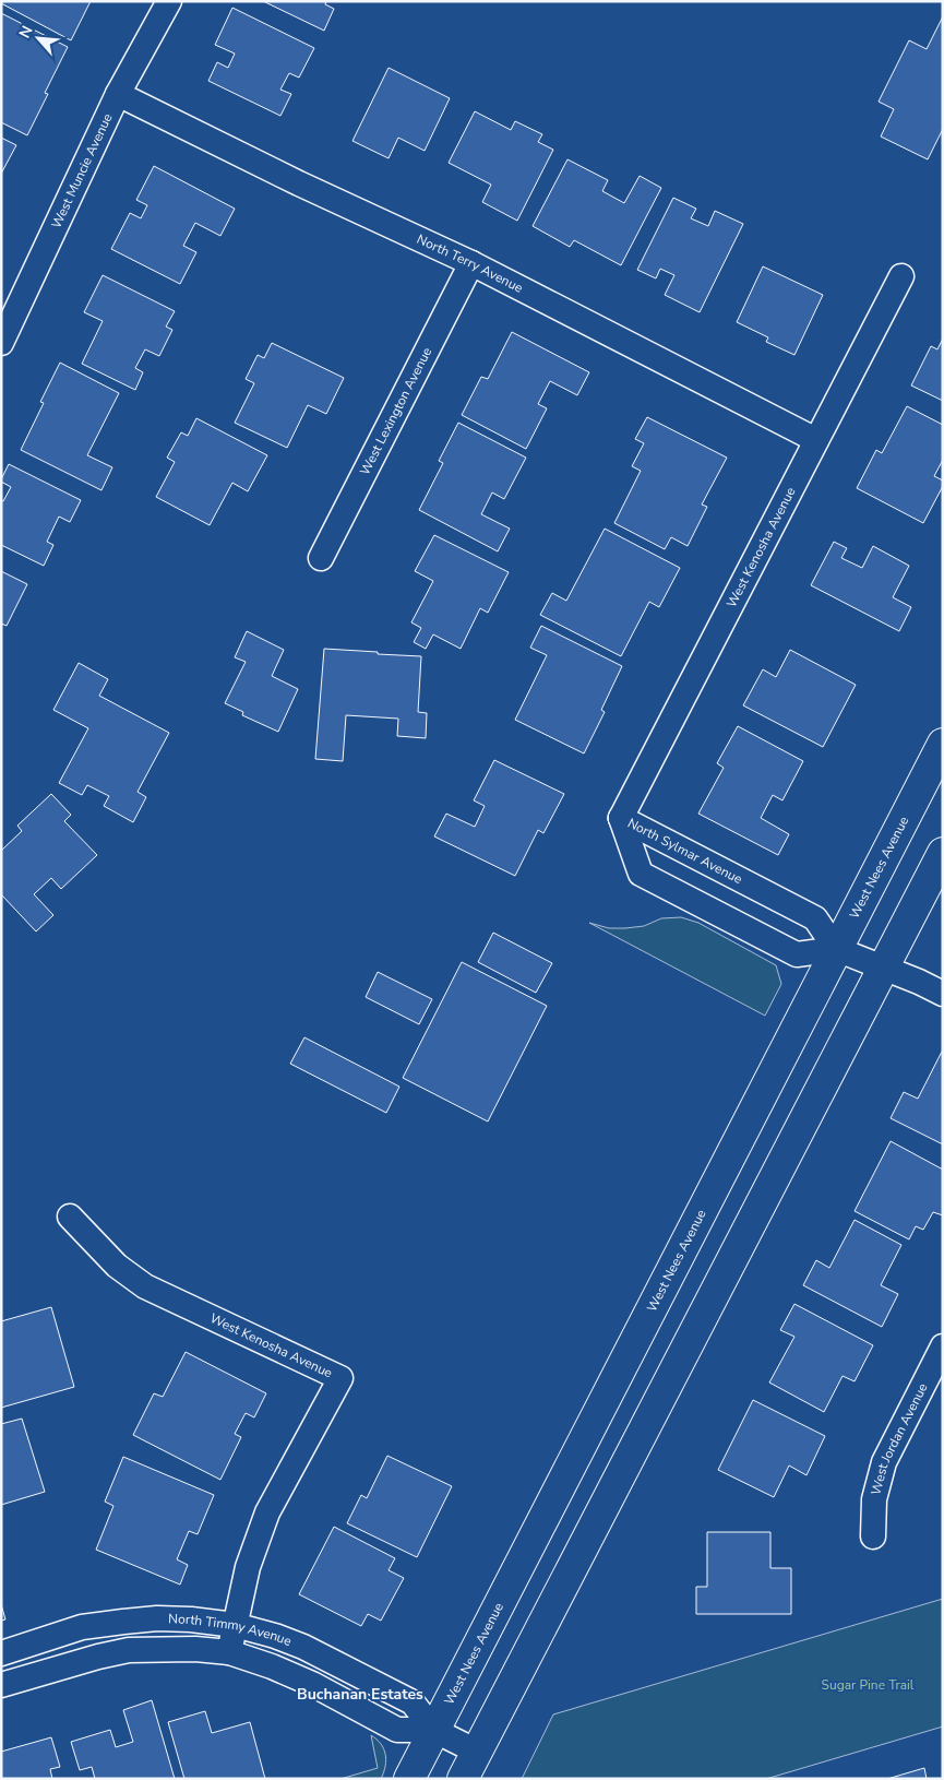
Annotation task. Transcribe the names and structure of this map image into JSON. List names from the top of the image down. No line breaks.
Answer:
{"streets":{"main road":["West Nees Avenue"],"street":["West Muncie Avenue","North Terry Avenue","West Lexington Avenue","West Kenosha Avenue","North Sylmar Avenue","West Jordan Avenue","North Timmy Avenue"]},"crossings":[["West Muncie Avenue","North Terry Avenue"],["North Terry Avenue","West Lexington Avenue"],["North Terry Avenue","West Kenosha Avenue"],["West Kenosha Avenue","North Sylmar Avenue"],["West Kenosha Avenue","North Timmy Avenue"],["North Sylmar Avenue","West Nees Avenue"],["West Nees Avenue","North Timmy Avenue"]],"districts":["Buchanan Estates"],"parks":["Sugar Pine Trail"],"north":"top left"}
